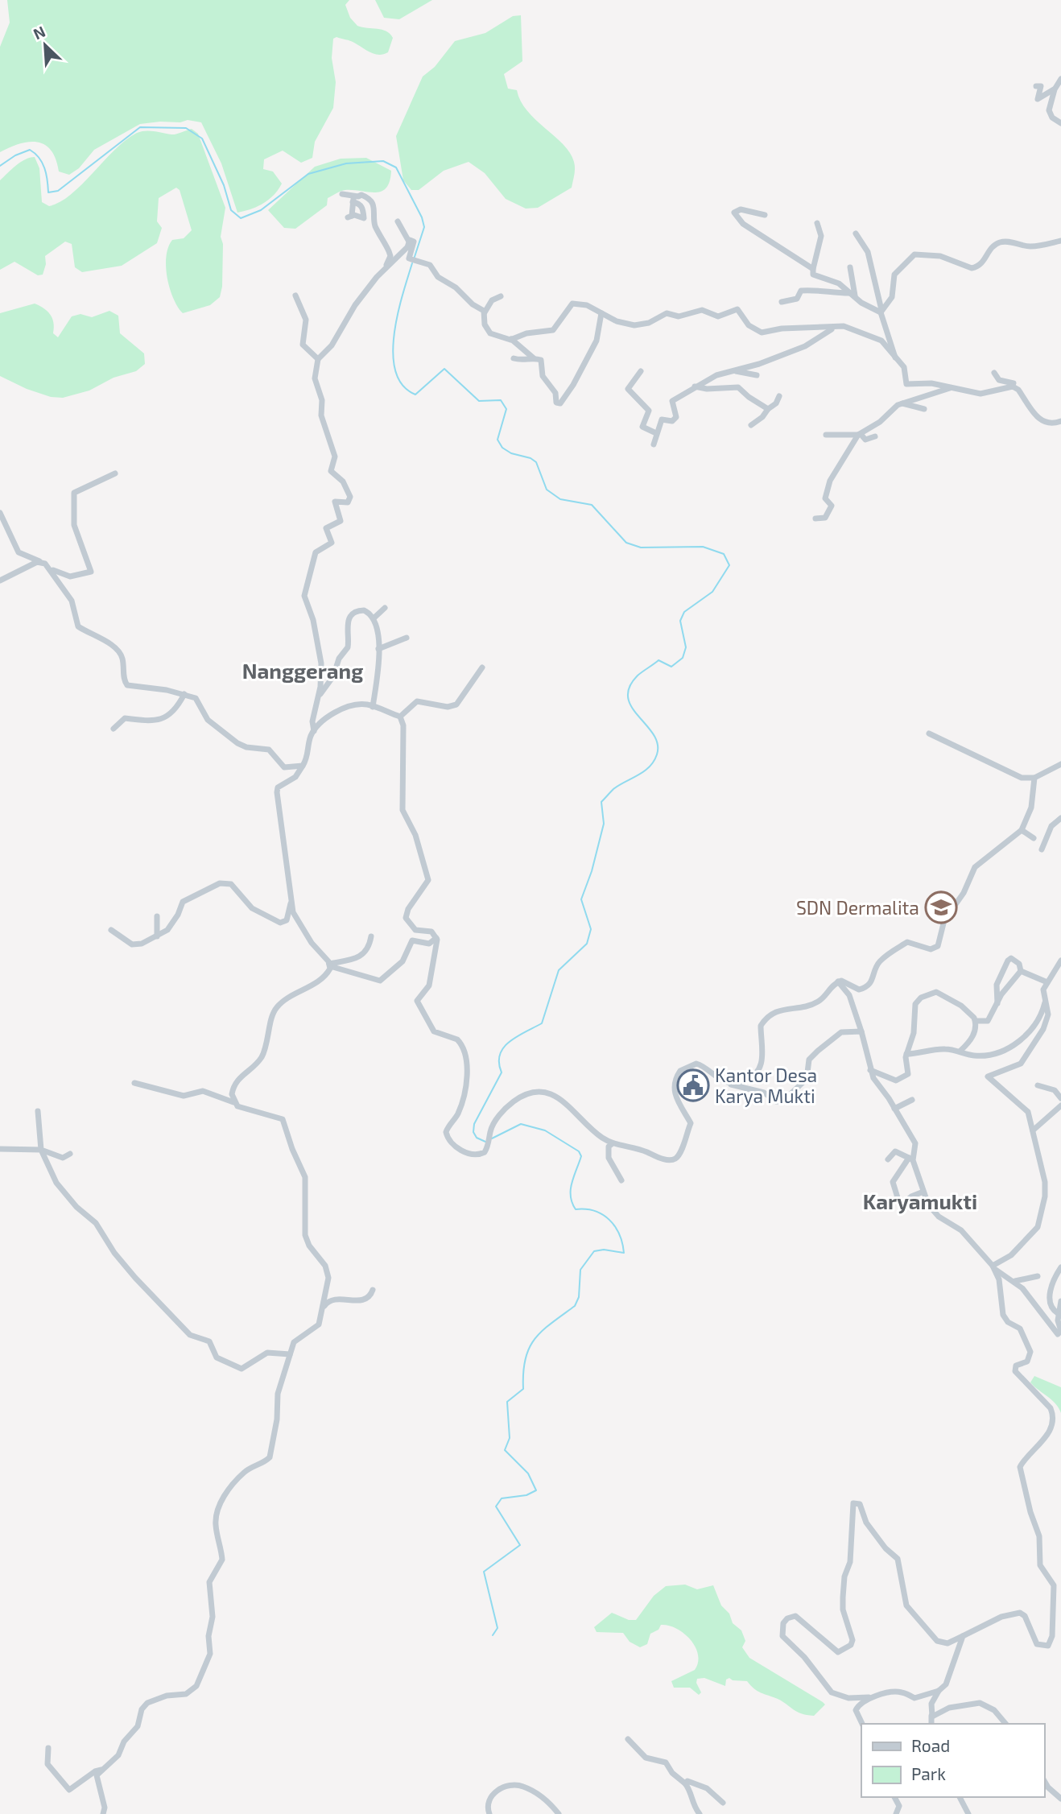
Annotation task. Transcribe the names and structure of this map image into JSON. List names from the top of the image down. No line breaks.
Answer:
{"districts":["Nanggerang","Karyamukti"],"places":{"school or university":["SDN Dermalita"],"public building":["Kantor Desa Karya Mukti"]},"legend":["Road","Park"],"north":"top left"}
